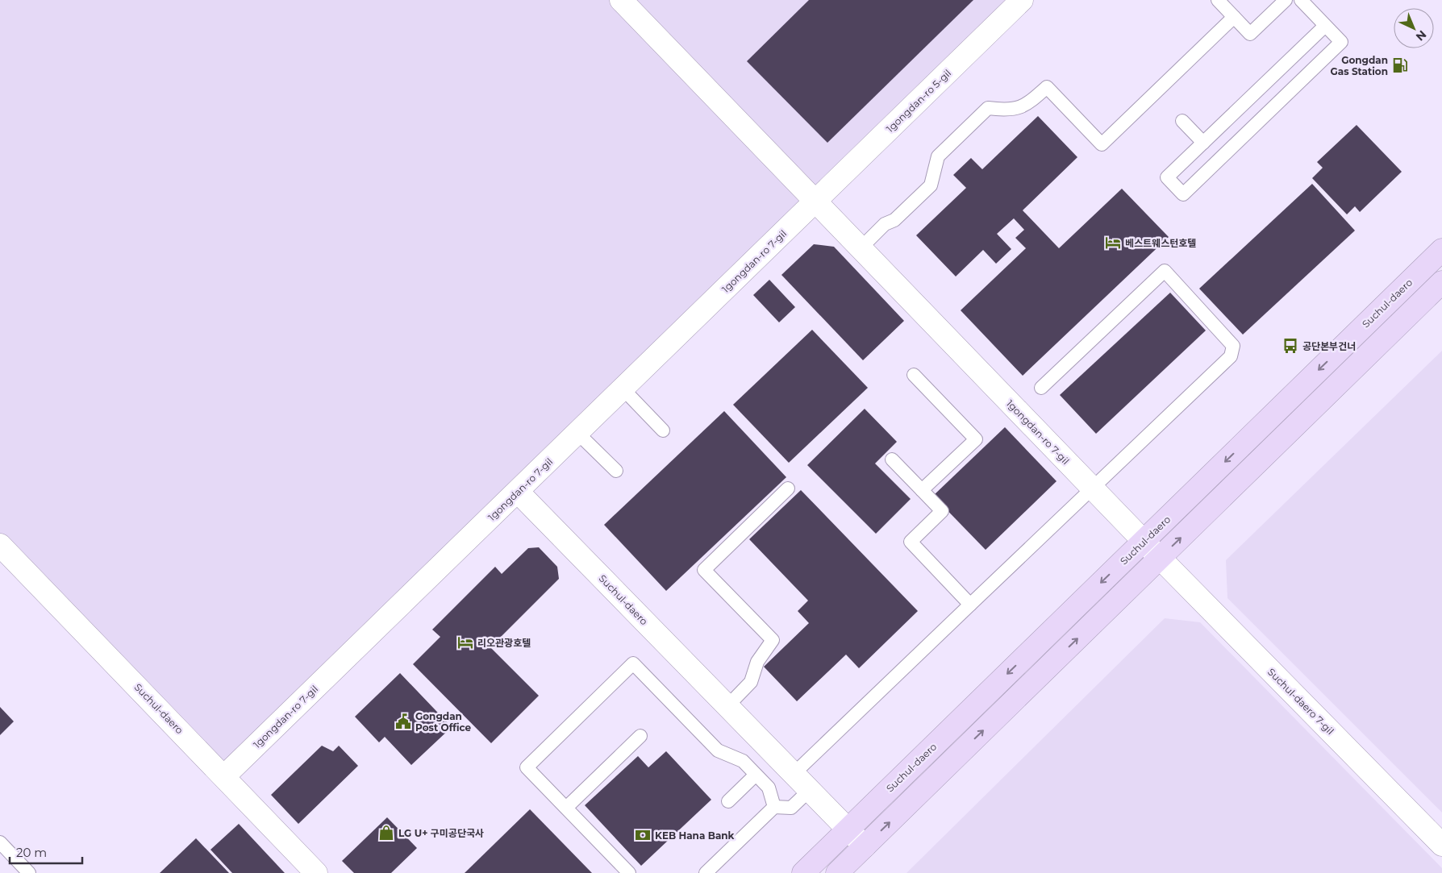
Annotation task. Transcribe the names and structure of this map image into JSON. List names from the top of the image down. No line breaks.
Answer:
{"streets":{"main road":["Suchul-daero"],"street":["1gongdan-ro 5-gil","1gongdan-ro 7-gil","Suchul-daero 7-gil"]},"crossings":[["1gongdan-ro 5-gil","1gongdan-ro 7-gil"],["1gongdan-ro 7-gil","Suchul-daero"],["1gongdan-ro 7-gil","Suchul-daero 7-gil"]],"places":{"fuel station":["Gongdan Gas Station"],"hotel":["베스트웨스턴호텔","리오관광호텔"],"bus stop":["공단본부건너"],"public building":["Gongdan Post Office"],"shop":["LG U+ 구미공단국사"],"bank":["KEB Hana Bank"]},"scale_bar":"20 m","north":"bottom right"}
